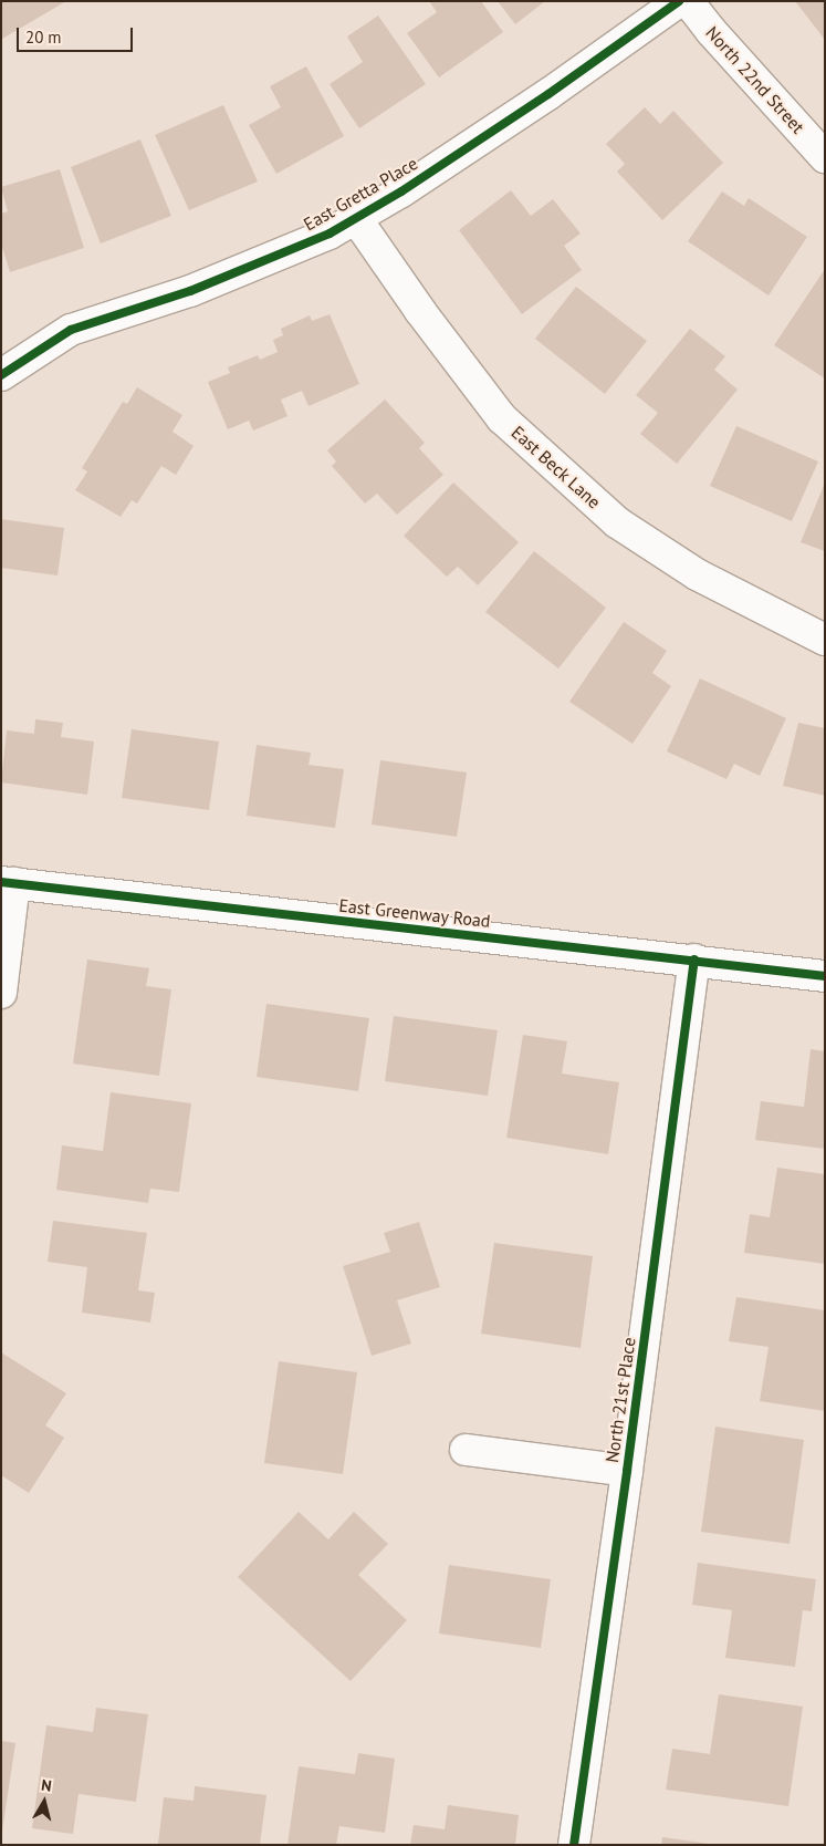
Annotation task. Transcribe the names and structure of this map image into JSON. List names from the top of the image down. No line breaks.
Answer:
{"streets":{"street":["North 22nd Street","East Gretta Place","East Beck Lane","East Greenway Road","North 21st Place"]},"crossings":[["East Gretta Place","East Beck Lane"],["East Greenway Road","North 21st Place"]],"scale_bar":"20 m","north":"top"}
